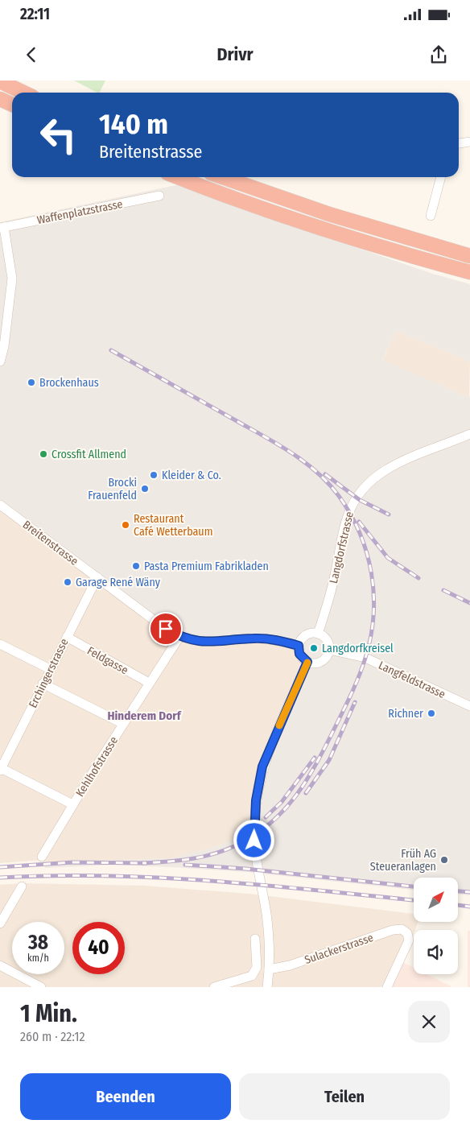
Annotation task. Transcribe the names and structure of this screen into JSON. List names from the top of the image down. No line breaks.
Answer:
{"streets":{"street":["Waffenplatzstrasse","Breitenstrasse","Langdorfstrasse","Feldgasse","Erchingerstrasse","Langfeldstrasse","Kehlhofstrasse","Sulackerstrasse"]},"crossings":[["Breitenstrasse","Langdorfstrasse"],["Breitenstrasse","Erchingerstrasse"],["Breitenstrasse","Langfeldstrasse"],["Breitenstrasse","Kehlhofstrasse"],["Langdorfstrasse","Langfeldstrasse"],["Feldgasse","Erchingerstrasse"],["Feldgasse","Kehlhofstrasse"]],"districts":["Hinderem Dorf"],"places":["Brockenhaus","Crossfit Allmend","Kleider & Co.","Brocki Frauenfeld","Restaurant Café Wetterbaum","Pasta Premium Fabrikladen","Garage René Wäny","Langdorfkreisel","Richner","Früh AG Steueranlagen"],"north":"top right","page":{"status":"22:11","header":"Drivr","turn":["140 m","Breitenstrasse"],"speed":"38 km/h","limit":"40","heading":["1 Min.","260 m · 22:12"],"buttons":["Beenden","Teilen"]}}
